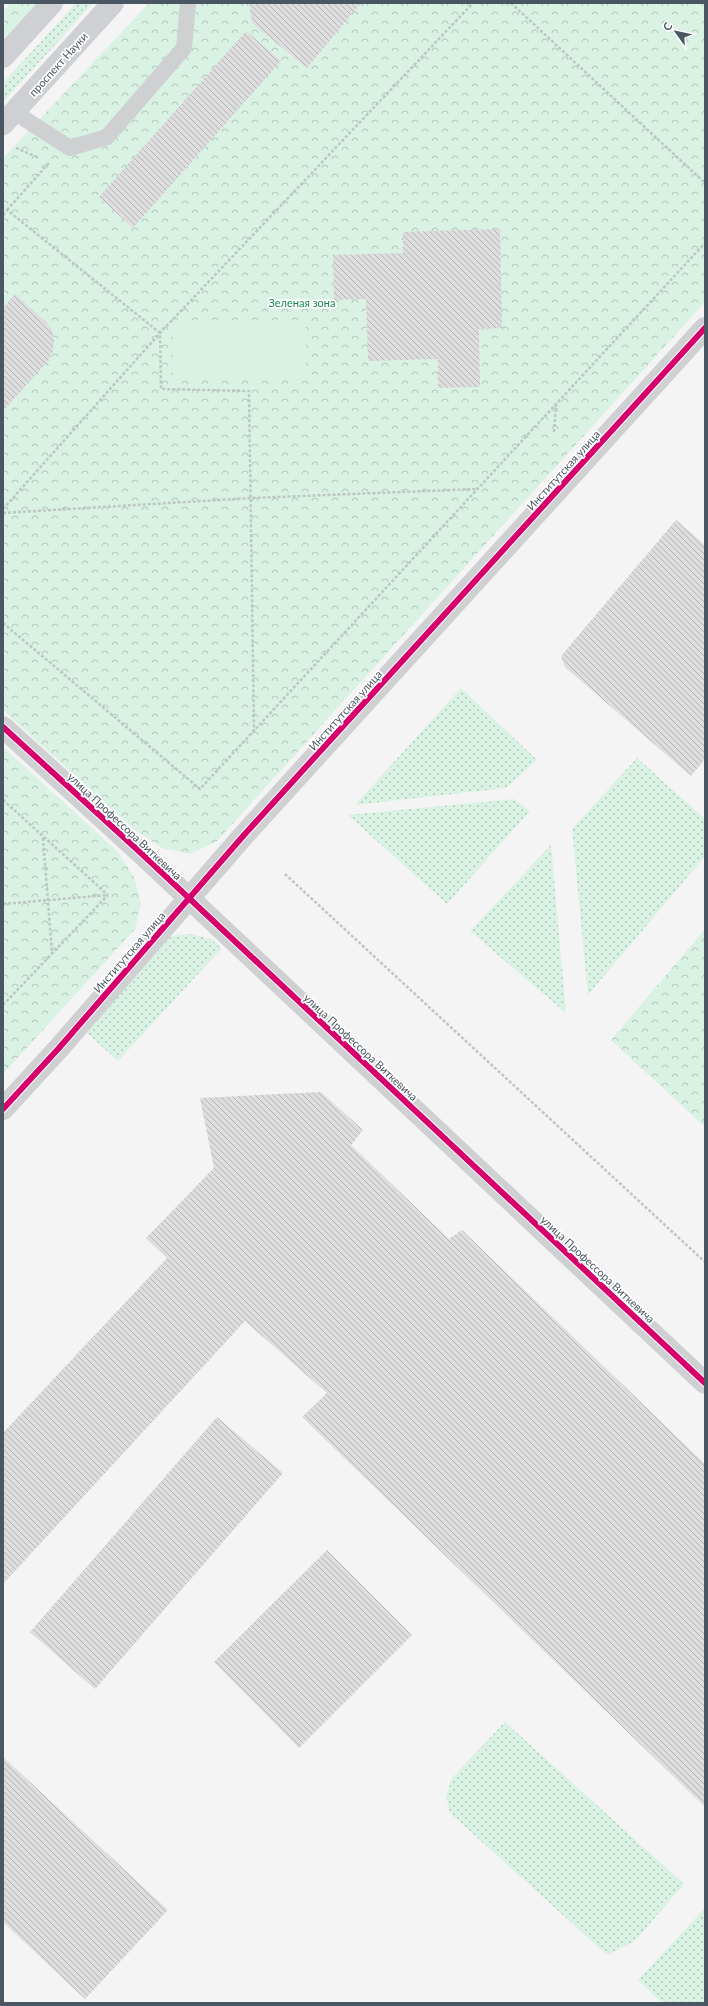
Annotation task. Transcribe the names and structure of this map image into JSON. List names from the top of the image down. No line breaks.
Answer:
{"streets":{"main road":["проспект Науки"],"street":["Институтская улица","улица Профессора Виткевича"]},"crossings":[["Институтская улица","улица Профессора Виткевича"]],"parks":["Зеленая зона"],"north":"top left"}
